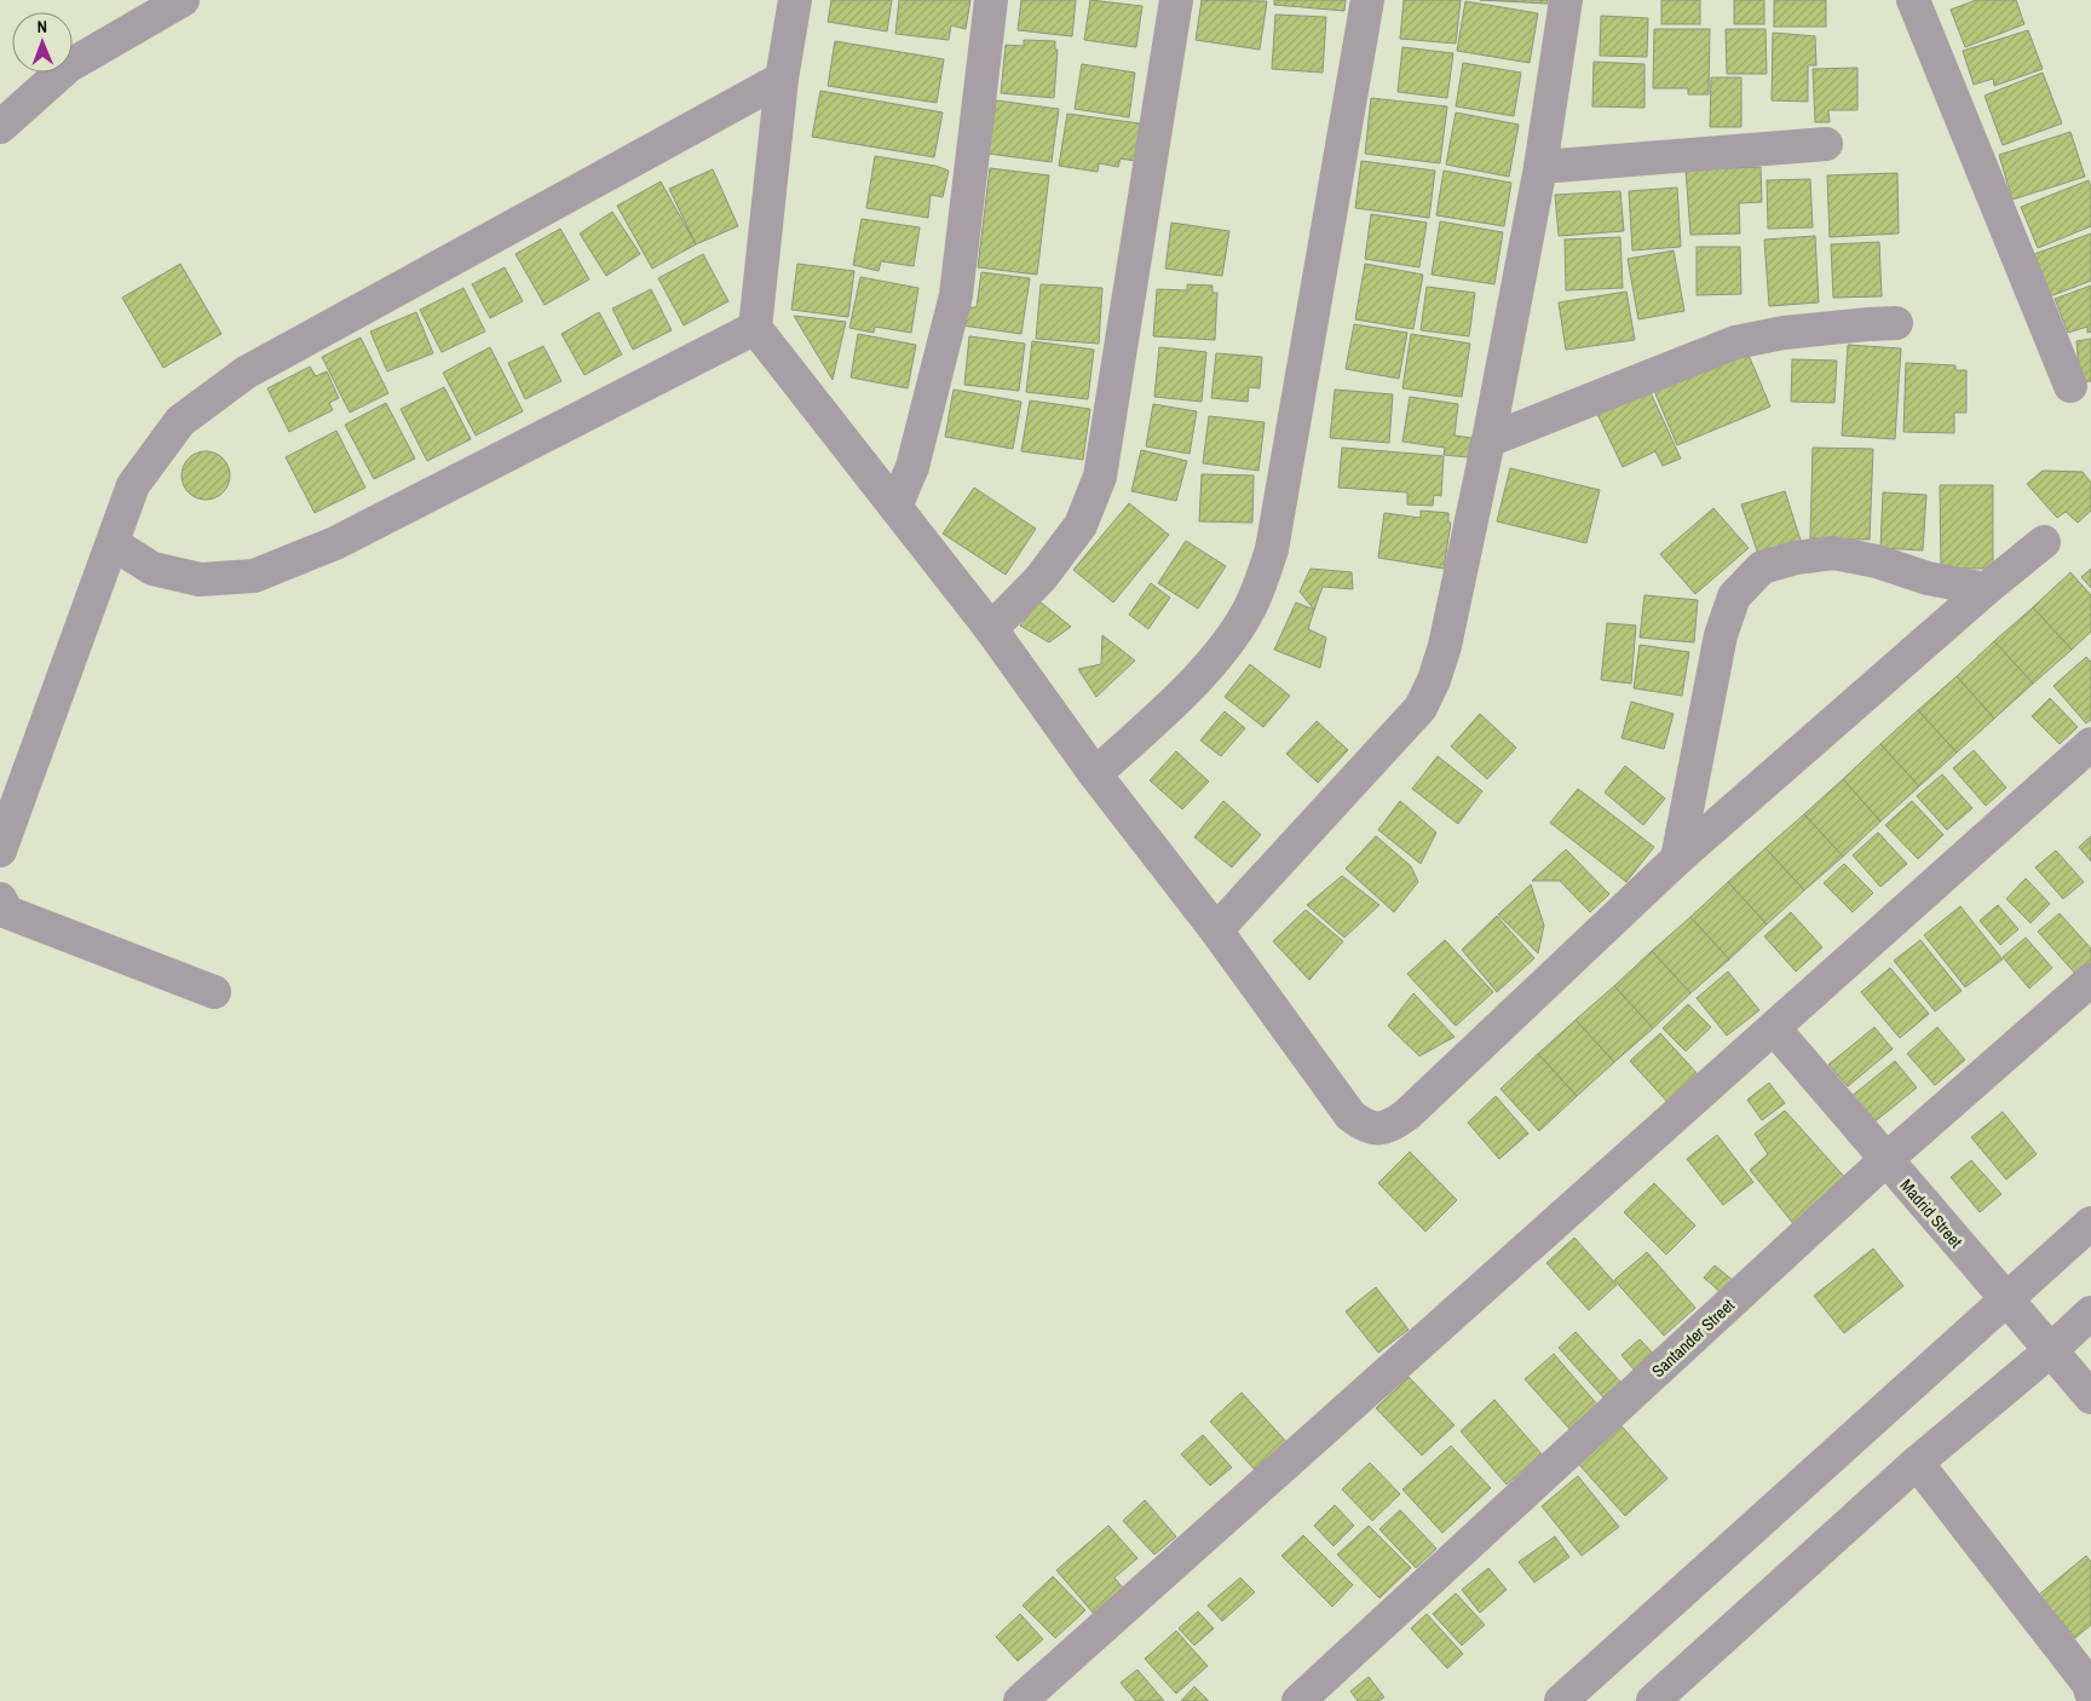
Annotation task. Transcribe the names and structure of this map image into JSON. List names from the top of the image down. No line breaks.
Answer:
{"streets":{"street":["Madrid Street","Santander Street"]},"crossings":[["Madrid Street","Santander Street"]],"north":"top"}
